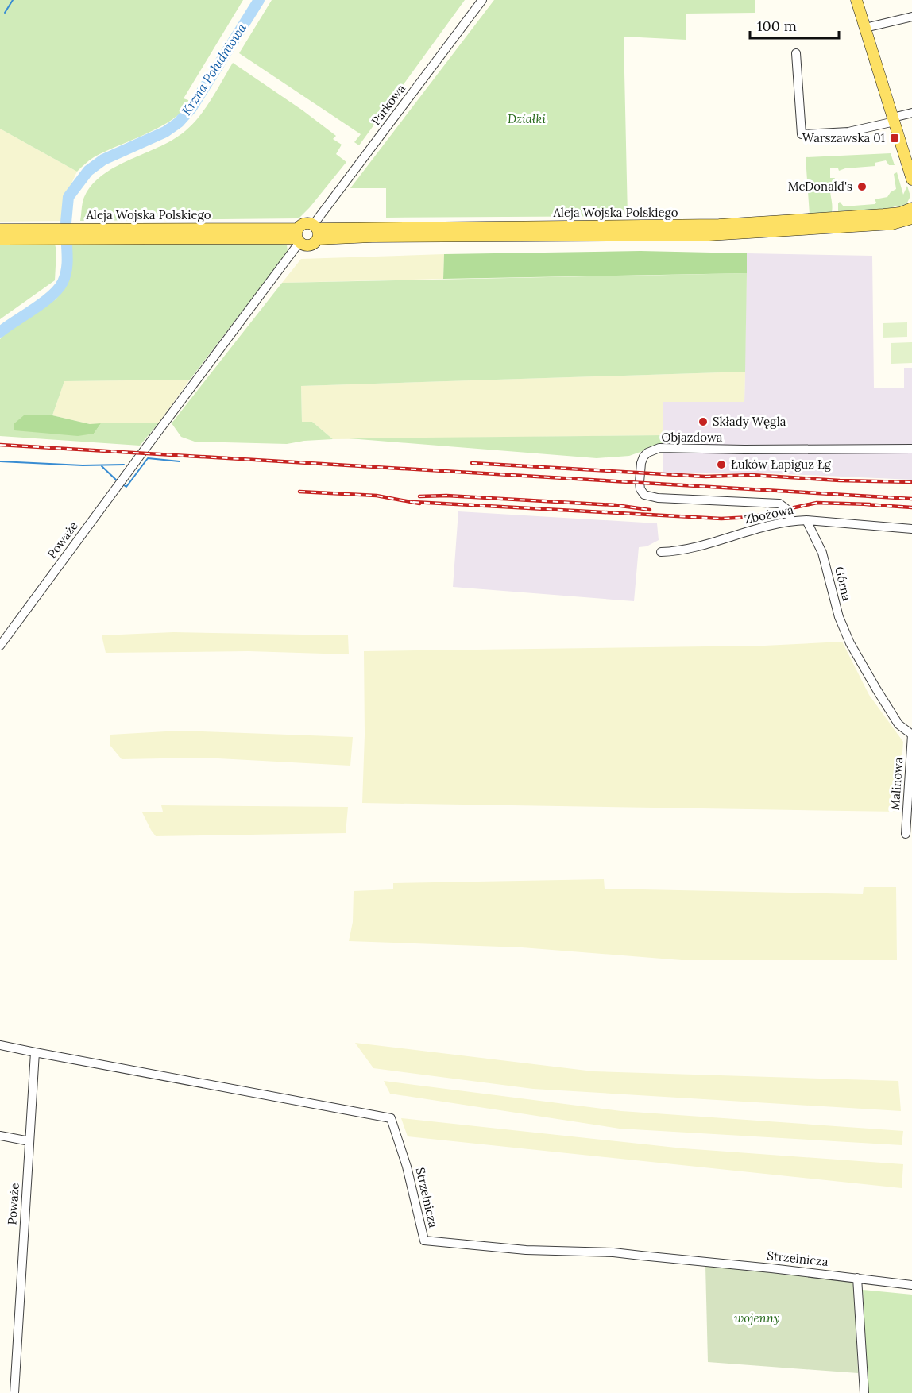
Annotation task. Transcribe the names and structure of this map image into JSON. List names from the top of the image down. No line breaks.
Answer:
{"streets":{"main road":["Aleja Wojska Polskiego"],"street":["Parkowa","Objazdowa","Zbożowa","Poważe","Górna","Malinowa","Strzelnicza"]},"crossings":[["Parkowa","Aleja Wojska Polskiego"],["Aleja Wojska Polskiego","Poważe"],["Objazdowa","Zbożowa"],["Zbożowa","Górna"],["Poważe","Strzelnicza"],["Górna","Malinowa"]],"water":["Krzna Południowa"],"parks":["Działki","wojenny"],"places":{"transit":["Warszawska 01"],"other":["McDonald's","Składy Węgla","Łuków Łapiguz Łg"]},"scale_bar":"100 m"}
